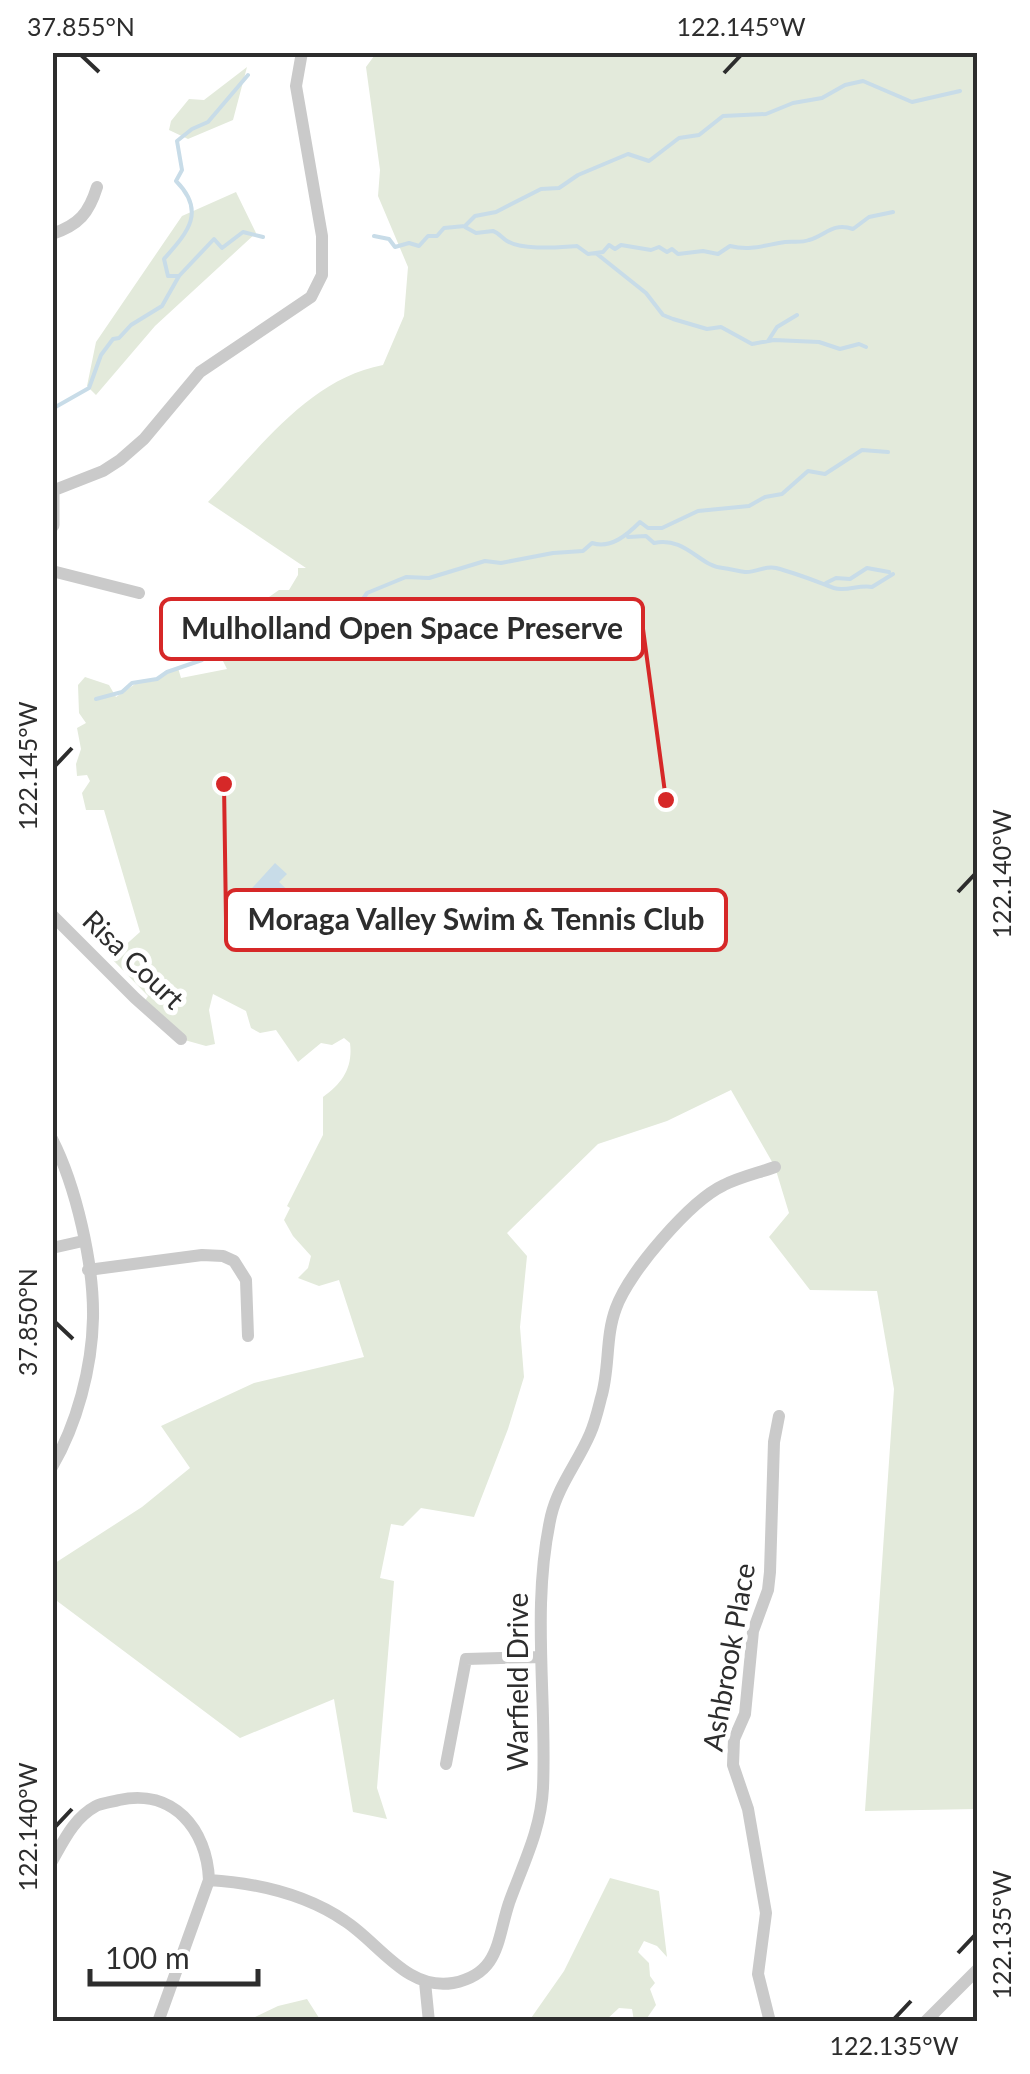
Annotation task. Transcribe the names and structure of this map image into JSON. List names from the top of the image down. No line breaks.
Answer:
{"streets":{"street":["Risa Court","Ashbrook Place","Warfield Drive"]},"places":["Moraga Valley Swim & Tennis Club","Mulholland Open Space Preserve"],"scale_bar":"100 m","coordinates":["37.855°N","122.145°W","122.140°W","37.850°N","122.135°W"]}
